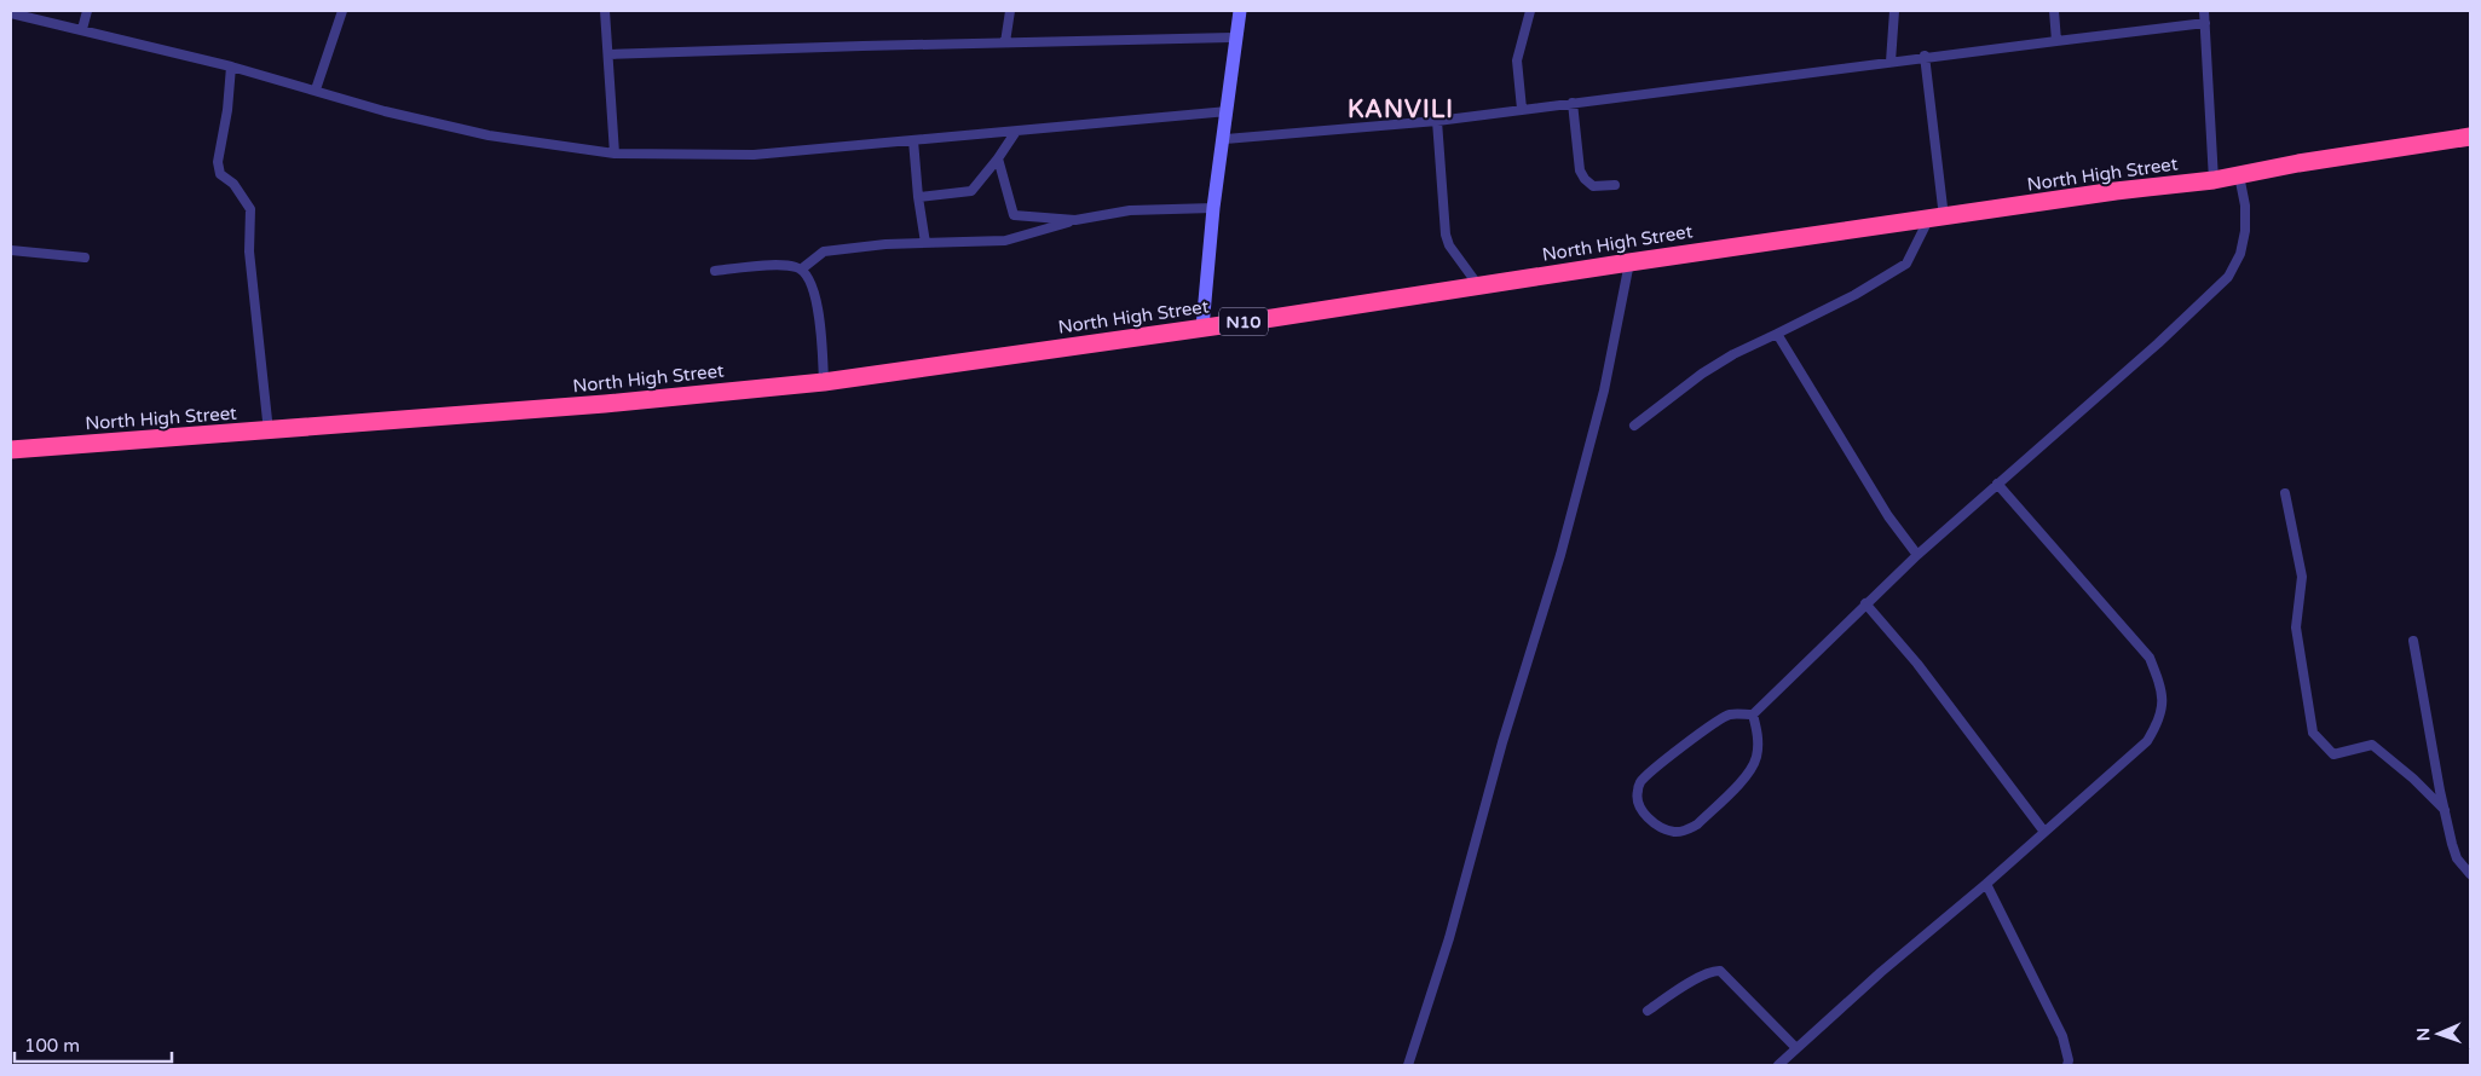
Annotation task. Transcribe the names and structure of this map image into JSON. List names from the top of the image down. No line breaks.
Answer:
{"streets":{"highway":["North High Street","N10"]},"districts":["KANVILI"],"scale_bar":"100 m","north":"left"}
